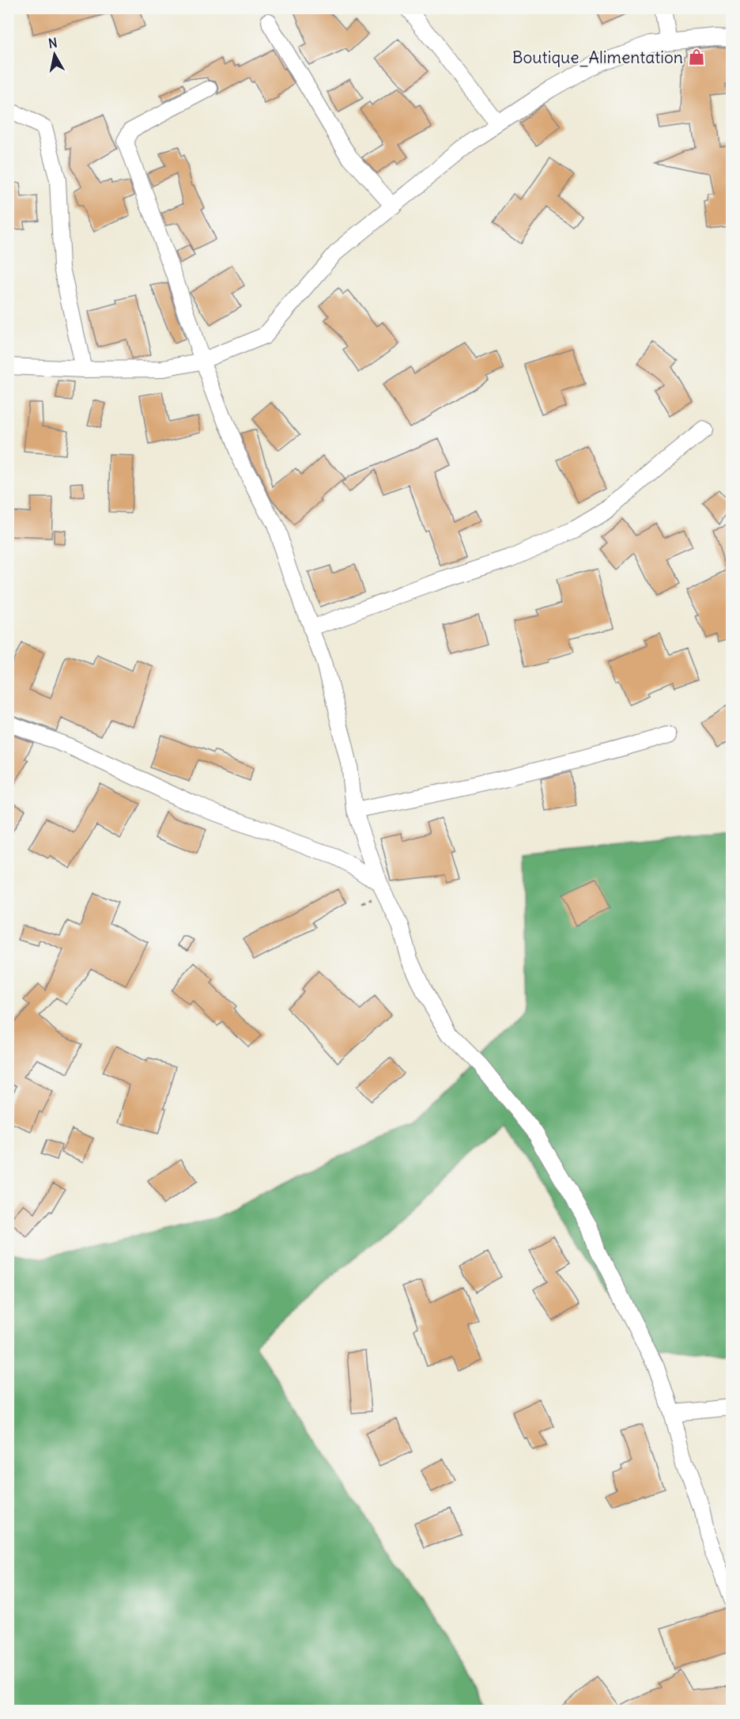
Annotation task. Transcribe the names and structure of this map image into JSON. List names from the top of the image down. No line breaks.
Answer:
{"places":{"shop":["Boutique_Alimentation"]},"north":"top"}
